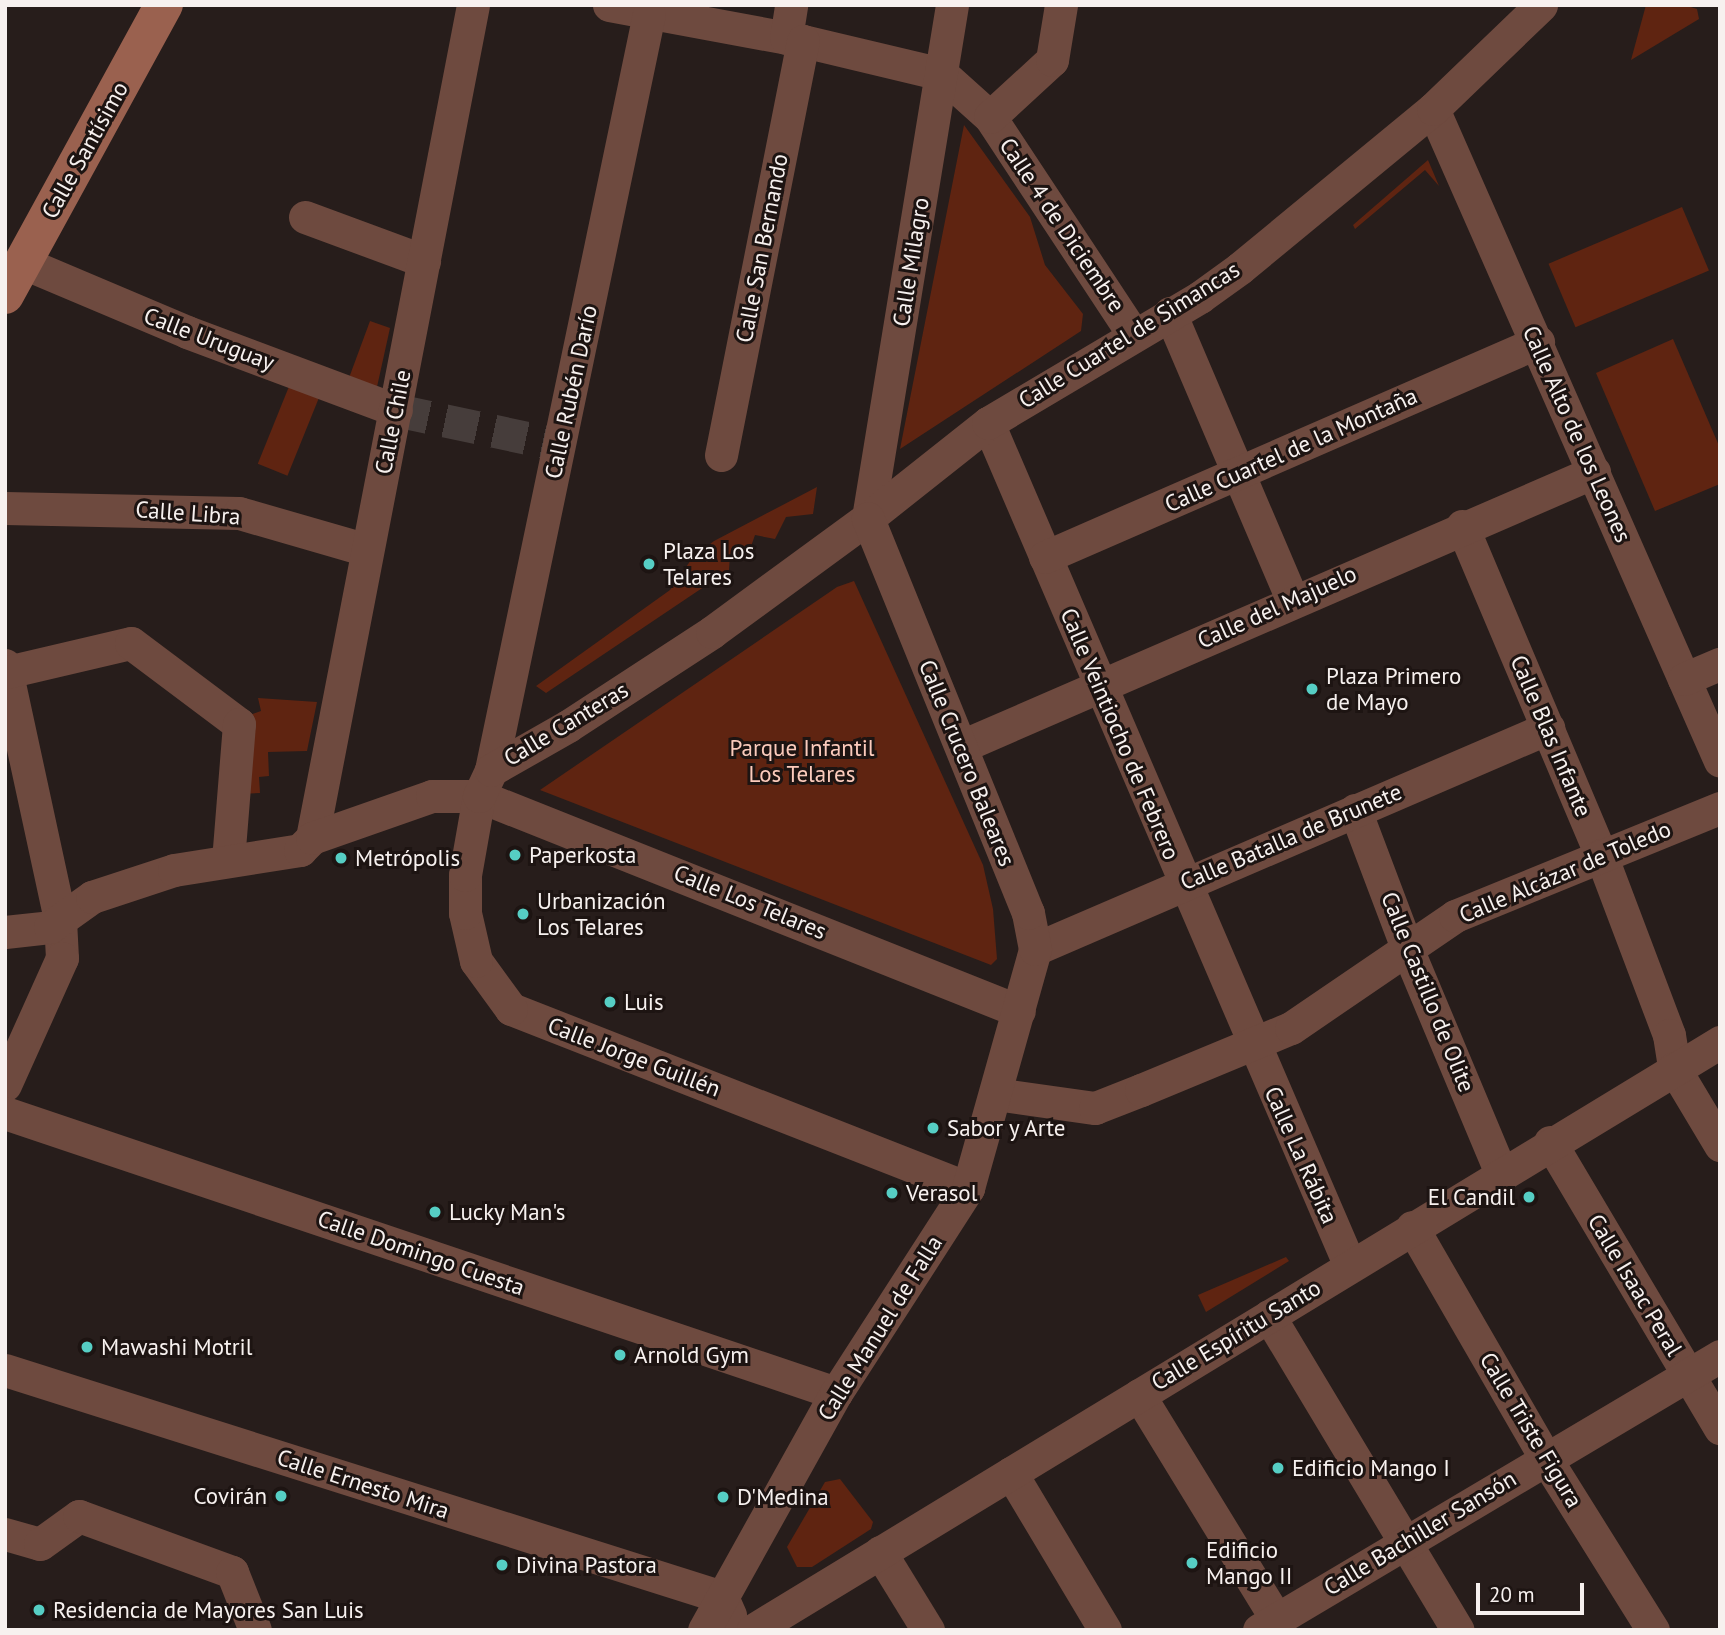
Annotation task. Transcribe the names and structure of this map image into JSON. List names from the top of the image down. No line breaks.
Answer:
{"streets":{"main road":["Calle Santísimo"],"street":["Calle 4 de Diciembre","Calle San Bernando","Calle Milagro","Calle Cuartel de Simancas","Calle Uruguay","Calle Rubén Darío","Calle Chile","Calle Alto de los Leones","Calle Cuartel de la Montaña","Calle Libra","Calle del Majuelo","Calle Canteras","Calle Veintiocho de Febrero","Calle Blas Infante","Calle Crucero Baleares","Calle Batalla de Brunete","Calle Alcázar de Toledo","Calle Los Telares","Calle Castillo de Olite","Calle Jorge Guillén","Calle La Rábita","Calle Domingo Cuesta","Calle Isaac Peral","Calle Manuel de Falla","Calle Espíritu Santo","Calle Triste Figura","Calle Ernesto Mira","Calle Bachiller Sansón"]},"crossings":[["Calle Santísimo","Calle Uruguay"],["Calle 4 de Diciembre","Calle Milagro"],["Calle 4 de Diciembre","Calle Cuartel de Simancas"],["Calle Milagro","Calle Cuartel de Simancas"],["Calle Milagro","Calle Canteras"],["Calle Milagro","Calle Crucero Baleares"],["Calle Cuartel de Simancas","Calle Alto de los Leones"],["Calle Cuartel de Simancas","Calle Canteras"],["Calle Cuartel de Simancas","Calle Veintiocho de Febrero"],["Calle Cuartel de Simancas","Calle Crucero Baleares"],["Calle Uruguay","Calle Chile"],["Calle Rubén Darío","Calle Canteras"],["Calle Rubén Darío","Calle Los Telares"],["Calle Rubén Darío","Calle Jorge Guillén"],["Calle Chile","Calle Libra"],["Calle Alto de los Leones","Calle Cuartel de la Montaña"],["Calle Alto de los Leones","Calle del Majuelo"],["Calle Cuartel de la Montaña","Calle Veintiocho de Febrero"],["Calle del Majuelo","Calle Veintiocho de Febrero"],["Calle del Majuelo","Calle Blas Infante"],["Calle del Majuelo","Calle Crucero Baleares"],["Calle Canteras","Calle Crucero Baleares"],["Calle Canteras","Calle Los Telares"],["Calle Canteras","Calle Jorge Guillén"],["Calle Veintiocho de Febrero","Calle Batalla de Brunete"],["Calle Veintiocho de Febrero","Calle Alcázar de Toledo"],["Calle Veintiocho de Febrero","Calle La Rábita"],["Calle Blas Infante","Calle Batalla de Brunete"],["Calle Blas Infante","Calle Alcázar de Toledo"],["Calle Blas Infante","Calle Espíritu Santo"],["Calle Crucero Baleares","Calle Batalla de Brunete"],["Calle Crucero Baleares","Calle Los Telares"],["Calle Crucero Baleares","Calle Manuel de Falla"],["Calle Batalla de Brunete","Calle Castillo de Olite"],["Calle Alcázar de Toledo","Calle Castillo de Olite"],["Calle Alcázar de Toledo","Calle La Rábita"],["Calle Alcázar de Toledo","Calle Manuel de Falla"],["Calle Los Telares","Calle Jorge Guillén"],["Calle Los Telares","Calle Manuel de Falla"],["Calle Castillo de Olite","Calle Espíritu Santo"],["Calle Jorge Guillén","Calle Manuel de Falla"],["Calle La Rábita","Calle Espíritu Santo"],["Calle Domingo Cuesta","Calle Manuel de Falla"],["Calle Isaac Peral","Calle Espíritu Santo"],["Calle Isaac Peral","Calle Bachiller Sansón"],["Calle Manuel de Falla","Calle Ernesto Mira"],["Calle Espíritu Santo","Calle Triste Figura"],["Calle Triste Figura","Calle Bachiller Sansón"]],"parks":["Parque Infantil Los Telares"],"places":["Plaza Los Telares","Plaza Primero de Mayo","Paperkosta","Metrópolis","Urbanización Los Telares","Luis","Sabor y Arte","Verasol","El Candil","Lucky Man's","Mawashi Motril","Arnold Gym","Edificio Mango I","Covirán","D'Medina","Edificio Mango II","Divina Pastora","Residencia de Mayores San Luis"],"scale_bar":"20 m"}
